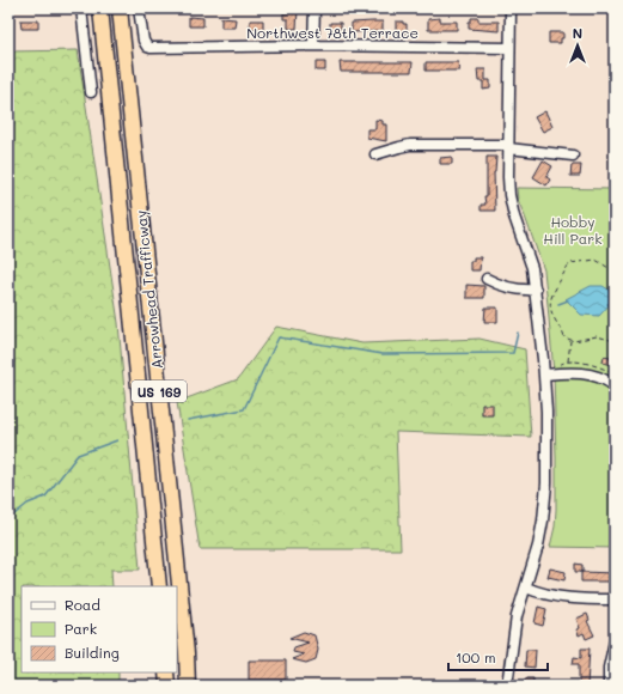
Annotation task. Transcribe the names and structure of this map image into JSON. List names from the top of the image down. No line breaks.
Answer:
{"streets":{"highway":["Arrowhead Trafficway","US 169"],"street":["Northwest 78th Terrace"]},"parks":["Hobby Hill Park"],"legend":["Road","Park","Building"],"scale_bar":"100 m","north":"top"}
